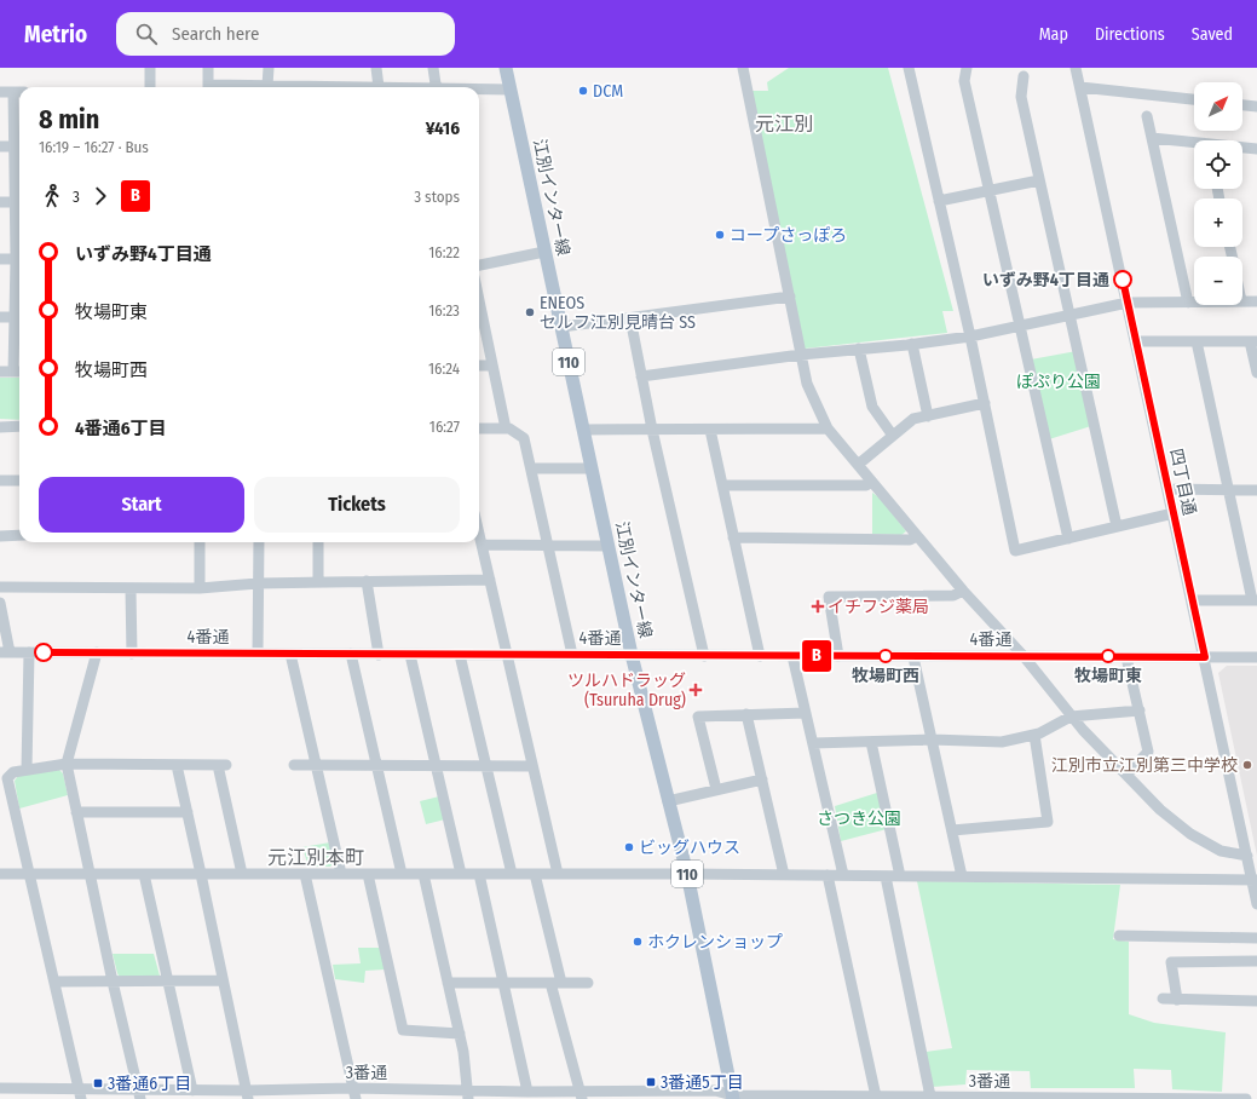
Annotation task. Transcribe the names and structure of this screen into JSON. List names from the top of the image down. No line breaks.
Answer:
{"streets":{"main road":["江別インター線","110"],"street":["四丁目通","4番通","3番通"]},"crossings":[["江別インター線","4番通"],["江別インター線","3番通"],["四丁目通","4番通"]],"districts":["元江別","元江別本町"],"parks":["ぽぷり公園","さつき公園"],"places":{"other":["DCM","コープさっぽろ","いずみ野4丁目通","ENEOS セルフ江別見晴台 SS","牧場町西","牧場町東","江別市立江別第三中学校","ビッグハウス","ホクレンショップ"],"health":["イチフジ薬局","ツルハドラッグ (Tsuruha Drug)"],"transit":["3番通5丁目","3番通6丁目"]},"lines":["bus line B"],"north":"top right","page":{"header":"Metrio","search":"Search here","nav":["Map","Directions","Saved"],"on_map":"B","map_buttons":["+","−"],"heading":["8 min","16:19 – 16:27 · Bus","¥416"],"legs":["3","B","3 stops"],"list":[{"name":"いずみ野4丁目通","value":"16:22"},{"name":"牧場町東","value":"16:23"},{"name":"牧場町西","value":"16:24"},{"name":"4番通6丁目","value":"16:27"}],"buttons":["Start","Tickets"]}}
